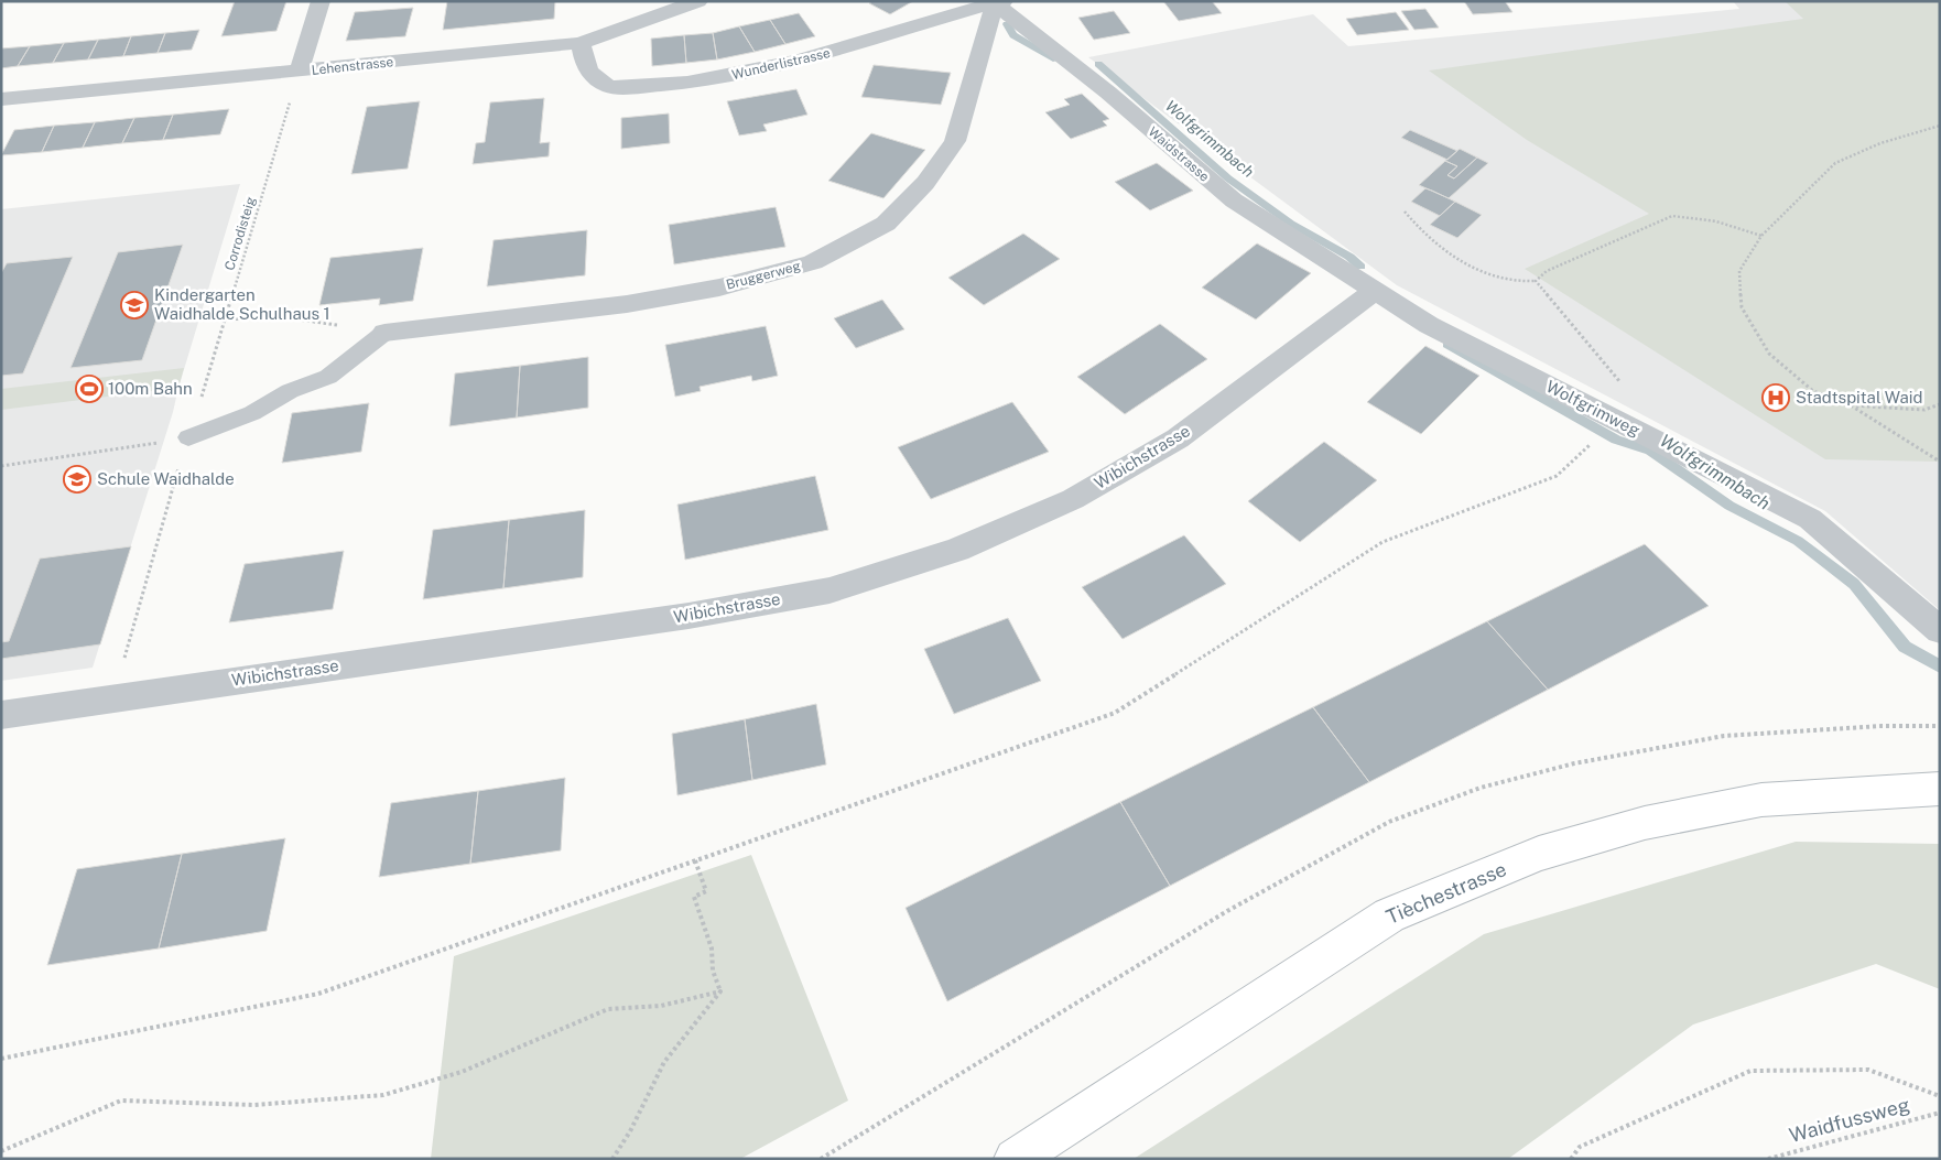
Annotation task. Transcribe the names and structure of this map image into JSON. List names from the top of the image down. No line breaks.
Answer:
{"streets":{"street":["Wunderlistrasse","Lehenstrasse","Waidstrasse","Bruggerweg","Wolfgrimweg","Wibichstrasse","Tièchestrasse"],"path":["Corrodisteig","Waidfussweg"]},"crossings":[["Wunderlistrasse","Lehenstrasse"],["Wunderlistrasse","Waidstrasse"],["Wunderlistrasse","Bruggerweg"],["Waidstrasse","Bruggerweg"],["Waidstrasse","Wolfgrimweg"],["Waidstrasse","Wibichstrasse"],["Wolfgrimweg","Wibichstrasse"]],"water":["Wolfgrimmbach"],"places":{"school or university":["Kindergarten Waidhalde Schulhaus 1","Schule Waidhalde"],"sports":["100m Bahn"],"hospital":["Stadtspital Waid"]}}
